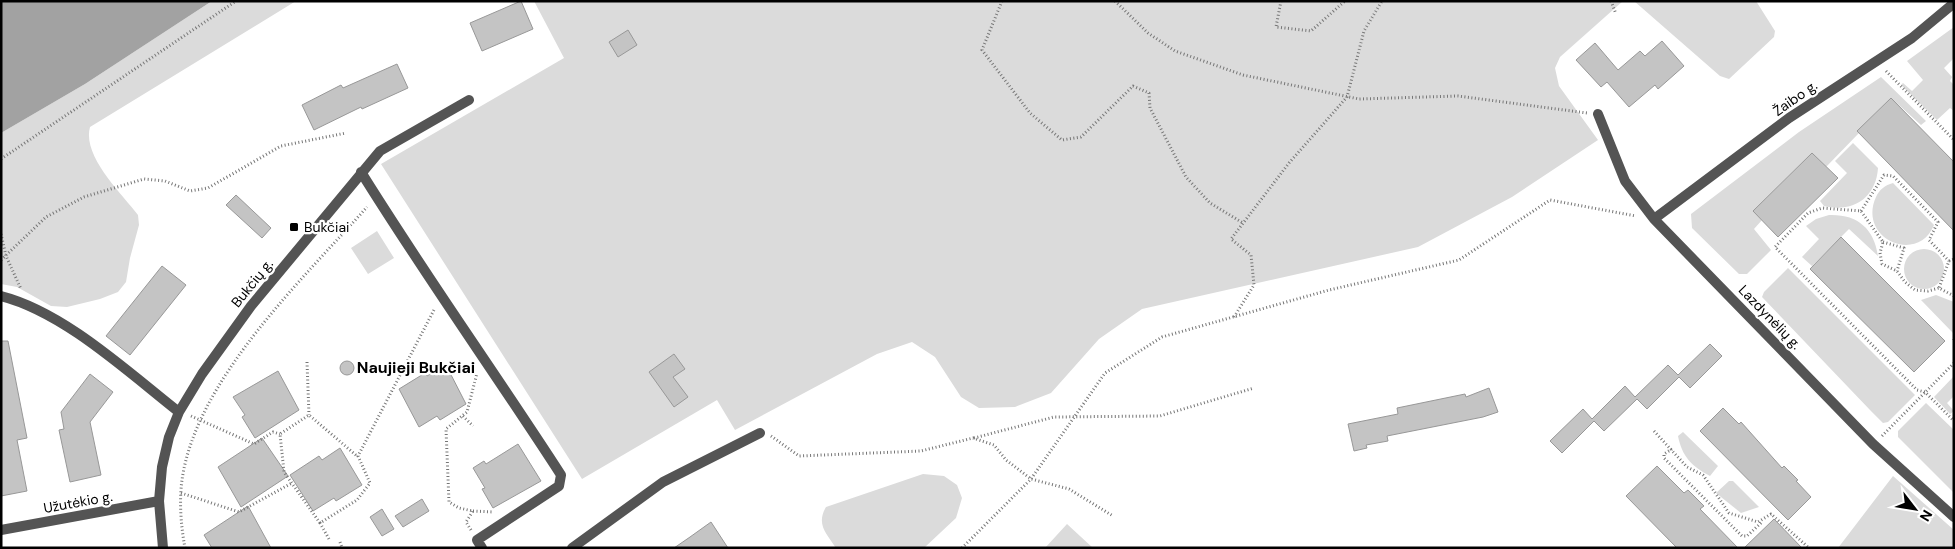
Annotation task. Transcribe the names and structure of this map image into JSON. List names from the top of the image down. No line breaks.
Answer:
{"streets":{"street":["Žaibo g.","Bukčių g.","Lazdynėlių g.","Užutėkio g."]},"crossings":[["Žaibo g.","Lazdynėlių g."],["Bukčių g.","Užutėkio g."]],"districts":["Naujieji Bukčiai"],"places":{"transit":["Bukčiai"]},"north":"bottom right"}
